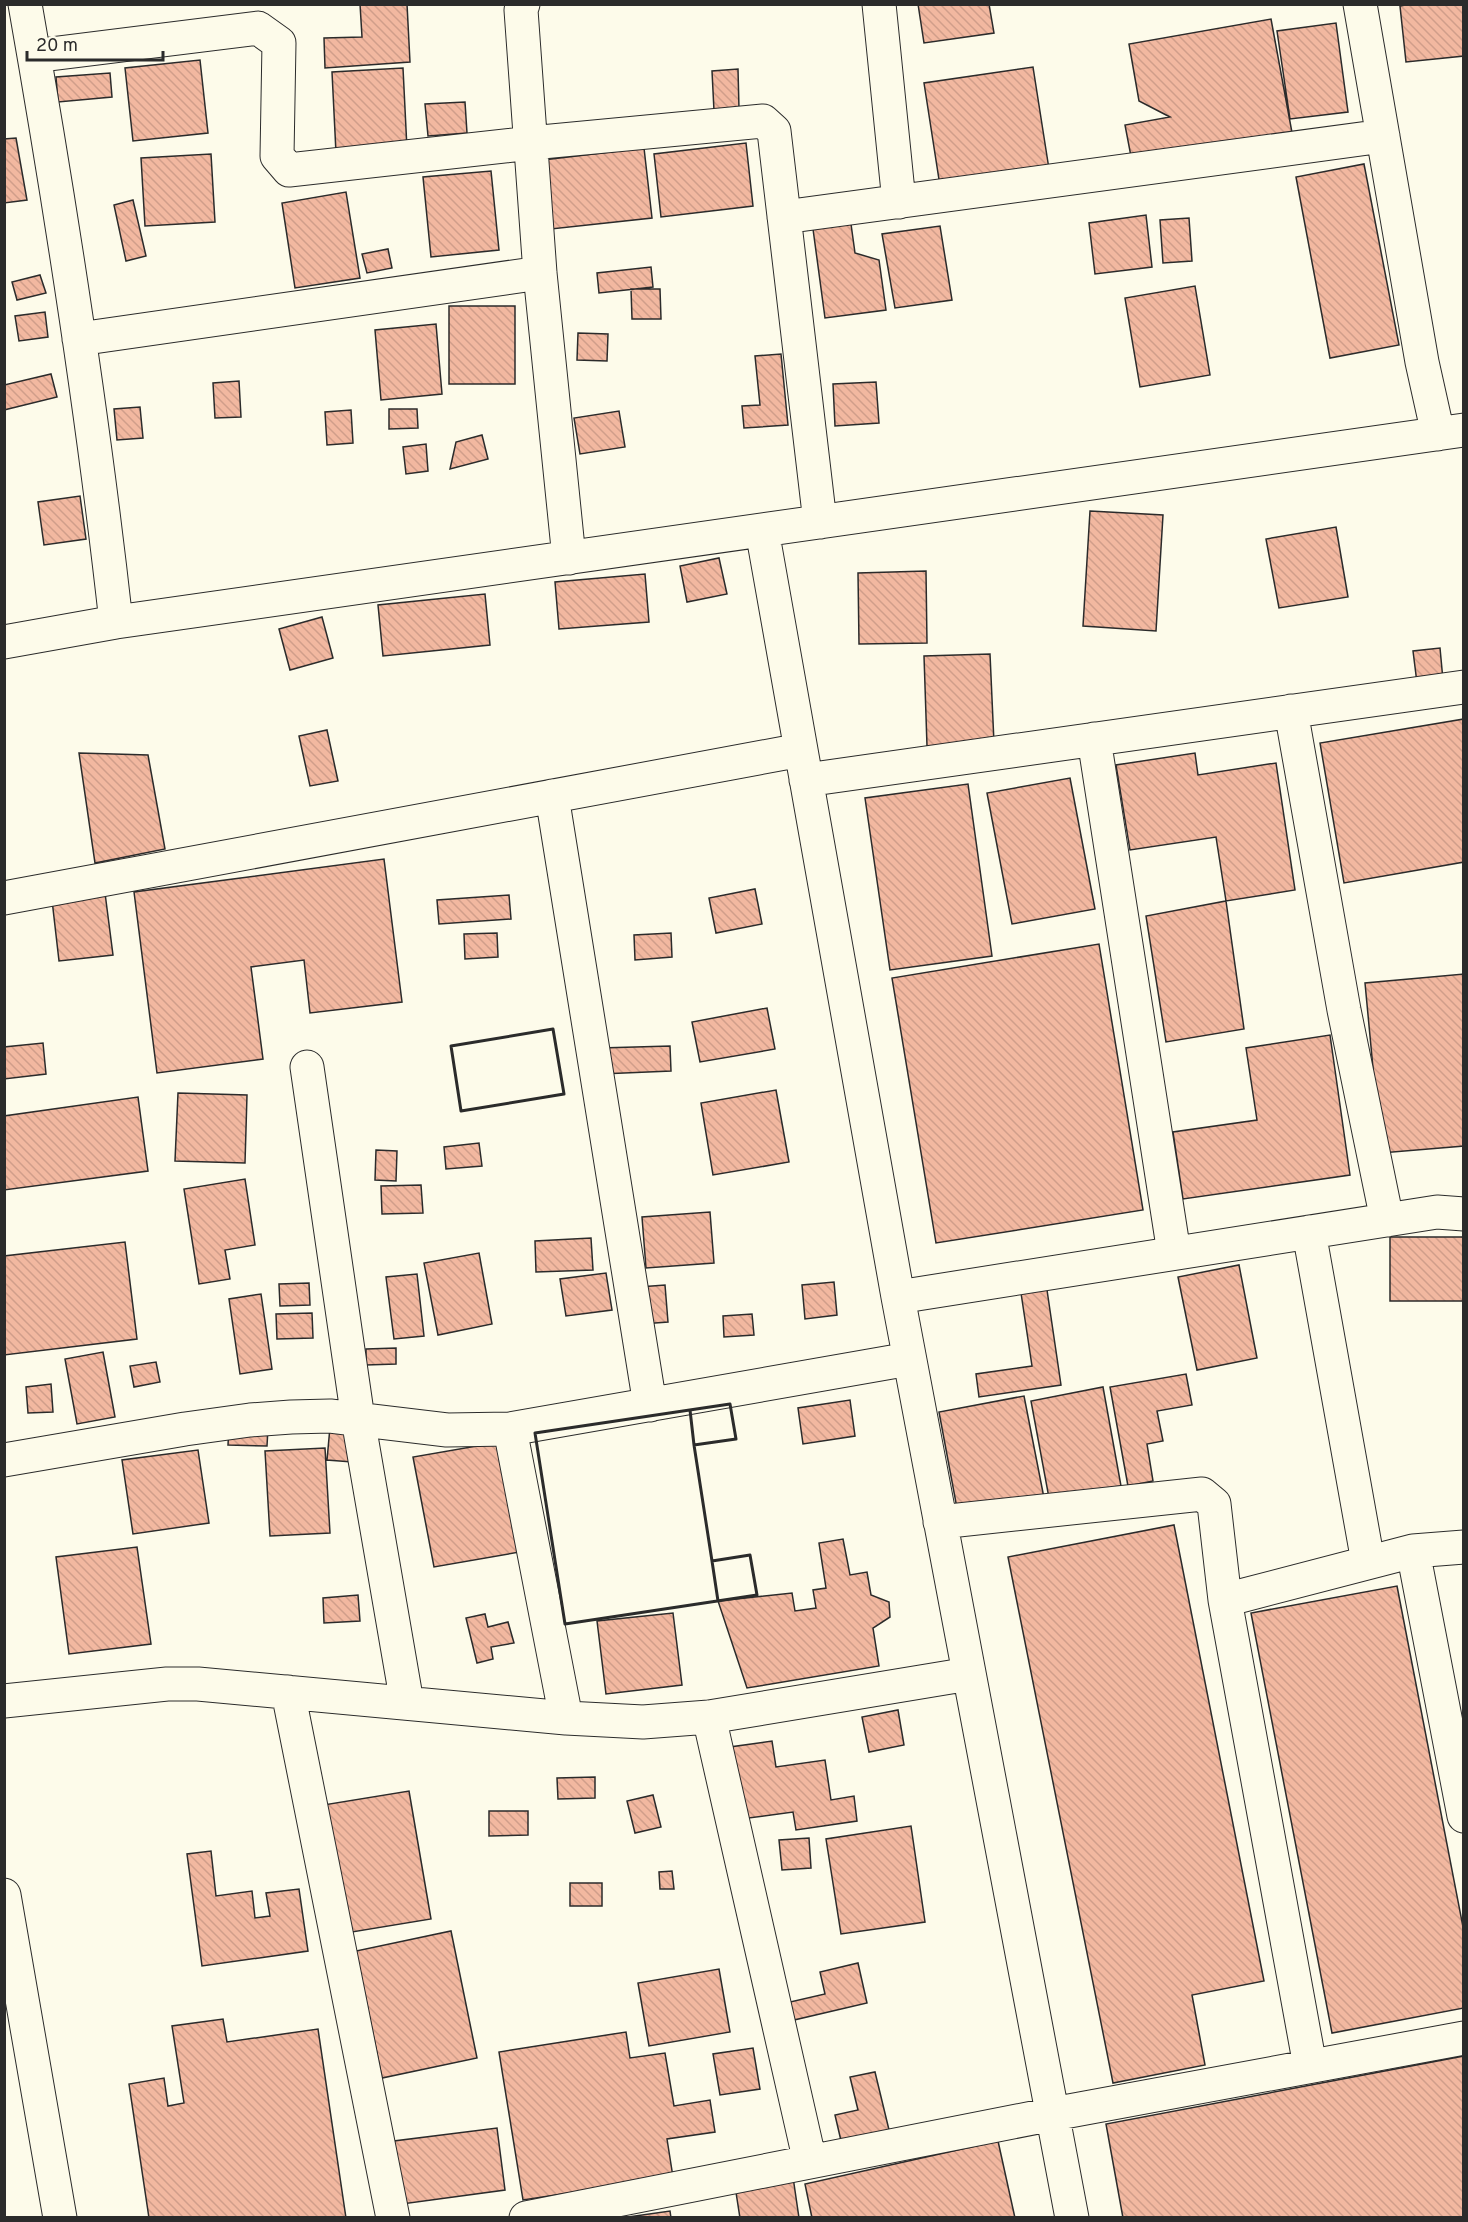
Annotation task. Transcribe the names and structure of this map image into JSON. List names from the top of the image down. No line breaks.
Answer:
{"scale_bar":"20 m"}
